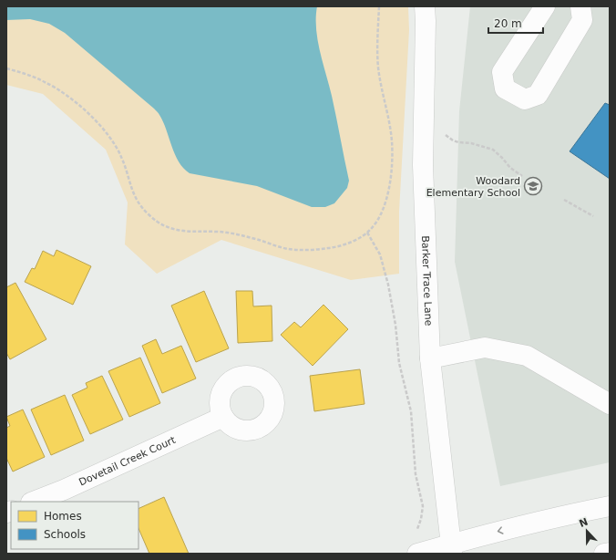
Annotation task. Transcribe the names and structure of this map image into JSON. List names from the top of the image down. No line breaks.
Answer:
{"streets":{"street":["Barker Trace Lane","Dovetail Creek Court"]},"places":{"school or university":["Woodard Elementary School"]},"legend":["Homes","Schools"],"scale_bar":"20 m","north":"top"}
